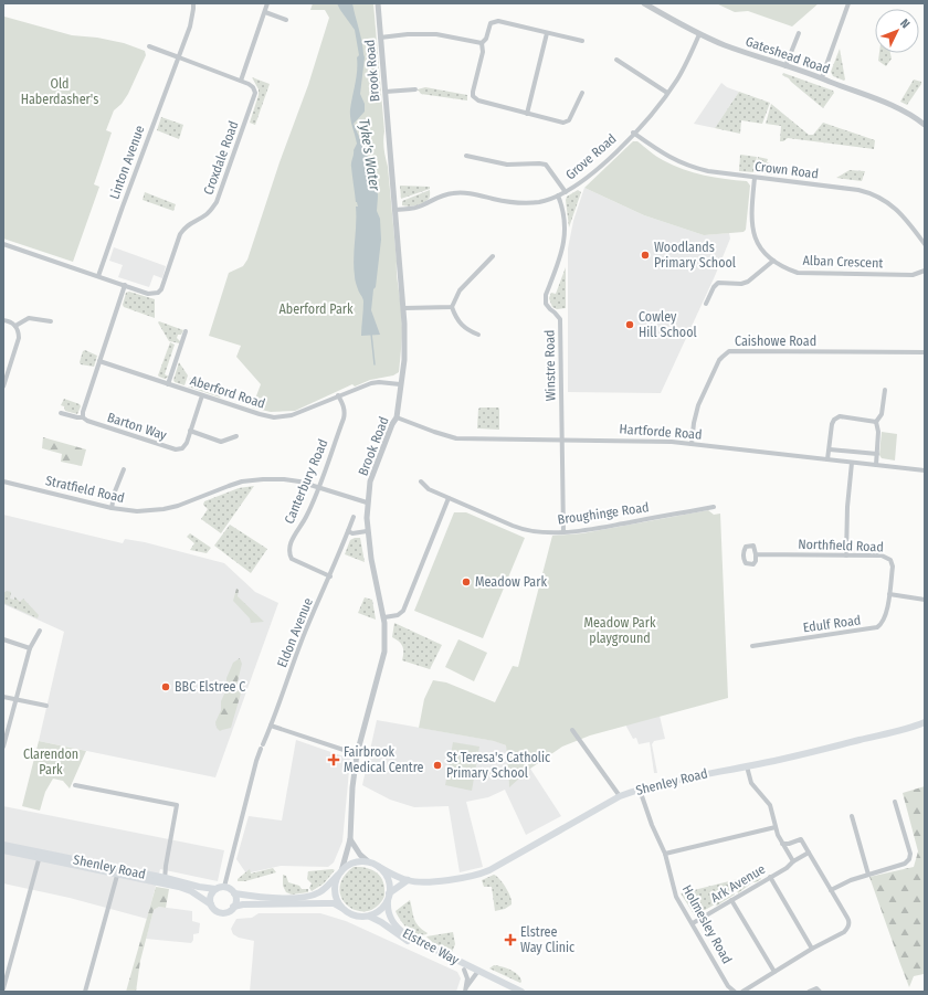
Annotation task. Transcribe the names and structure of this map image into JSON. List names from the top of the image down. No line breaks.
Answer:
{"streets":{"main road":["Shenley Road","Elstree Way"],"street":["Gateshead Road","Brook Road","Grove Road","Croxdale Road","Linton Avenue","Crown Road","Alban Crescent","Caishowe Road","Winstre Road","Aberford Road","Barton Way","Hartforde Road","Canterbury Road","Stratfield Road","Broughinge Road","Northfield Road","Edulf Road","Eldon Avenue","Ark Avenue","Holmesley Road"]},"crossings":[["Gateshead Road","Grove Road"],["Brook Road","Grove Road"],["Brook Road","Aberford Road"],["Brook Road","Hartforde Road"],["Brook Road","Stratfield Road"],["Brook Road","Shenley Road"],["Brook Road","Elstree Way"],["Grove Road","Crown Road"],["Grove Road","Winstre Road"],["Croxdale Road","Linton Avenue"],["Crown Road","Alban Crescent"],["Caishowe Road","Hartforde Road"],["Winstre Road","Hartforde Road"],["Aberford Road","Barton Way"],["Aberford Road","Canterbury Road"],["Canterbury Road","Stratfield Road"],["Canterbury Road","Eldon Avenue"],["Northfield Road","Edulf Road"],["Eldon Avenue","Shenley Road"],["Shenley Road","Holmesley Road"],["Shenley Road","Elstree Way"],["Ark Avenue","Holmesley Road"]],"water":["Tyke's Water"],"parks":["Old Haberdasher's","Aberford Park","Meadow Park playground","Clarendon Park"],"places":{"other":["Woodlands Primary School","Cowley Hill School","Meadow Park","BBC Elstree C","St Teresa's Catholic Primary School"],"health":["Fairbrook Medical Centre","Elstree Way Clinic"]},"north":"top right"}
